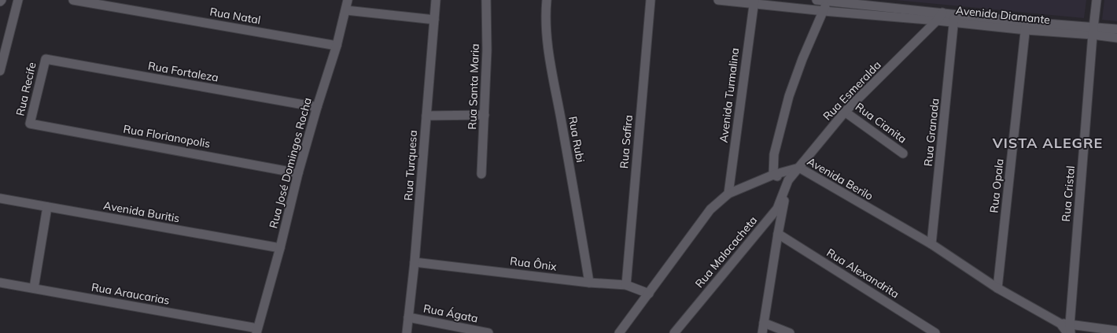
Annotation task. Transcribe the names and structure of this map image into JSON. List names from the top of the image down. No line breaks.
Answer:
{"streets":{"street":["Avenida Diamante","Rua Natal","Rua Fortaleza","Rua Santa Maria","Rua Recife","Rua Esmeralda","Avenida Turmalina","Rua Cianita","Rua Granada","Rua Florianopolis","Rua Rubi","Rua Safira","Rua José Domingos Rocha","Rua Turquesa","Avenida Berilo","Rua Opala","Rua Cristal","Avenida Buritis","Rua Malacacheta","Rua Ônix","Rua Alexandrita","Rua Araucarias","Rua Ágata"]},"crossings":[["Avenida Diamante","Rua Esmeralda"],["Avenida Diamante","Avenida Turmalina"],["Avenida Diamante","Rua Granada"],["Avenida Diamante","Rua Opala"],["Avenida Diamante","Rua Cristal"],["Rua Natal","Rua José Domingos Rocha"],["Rua Fortaleza","Rua Recife"],["Rua Fortaleza","Rua José Domingos Rocha"],["Rua Recife","Rua Florianopolis"],["Rua Esmeralda","Rua Cianita"],["Rua Esmeralda","Avenida Berilo"],["Rua Esmeralda","Rua Malacacheta"],["Avenida Turmalina","Avenida Berilo"],["Rua Granada","Avenida Berilo"],["Rua Florianopolis","Rua José Domingos Rocha"],["Rua Rubi","Rua Ônix"],["Rua Safira","Rua Ônix"],["Rua José Domingos Rocha","Avenida Buritis"],["Rua José Domingos Rocha","Rua Araucarias"],["Rua Turquesa","Rua Ônix"],["Rua Turquesa","Rua Ágata"],["Avenida Berilo","Rua Opala"],["Avenida Berilo","Rua Ônix"]],"districts":["VISTA ALEGRE"]}
